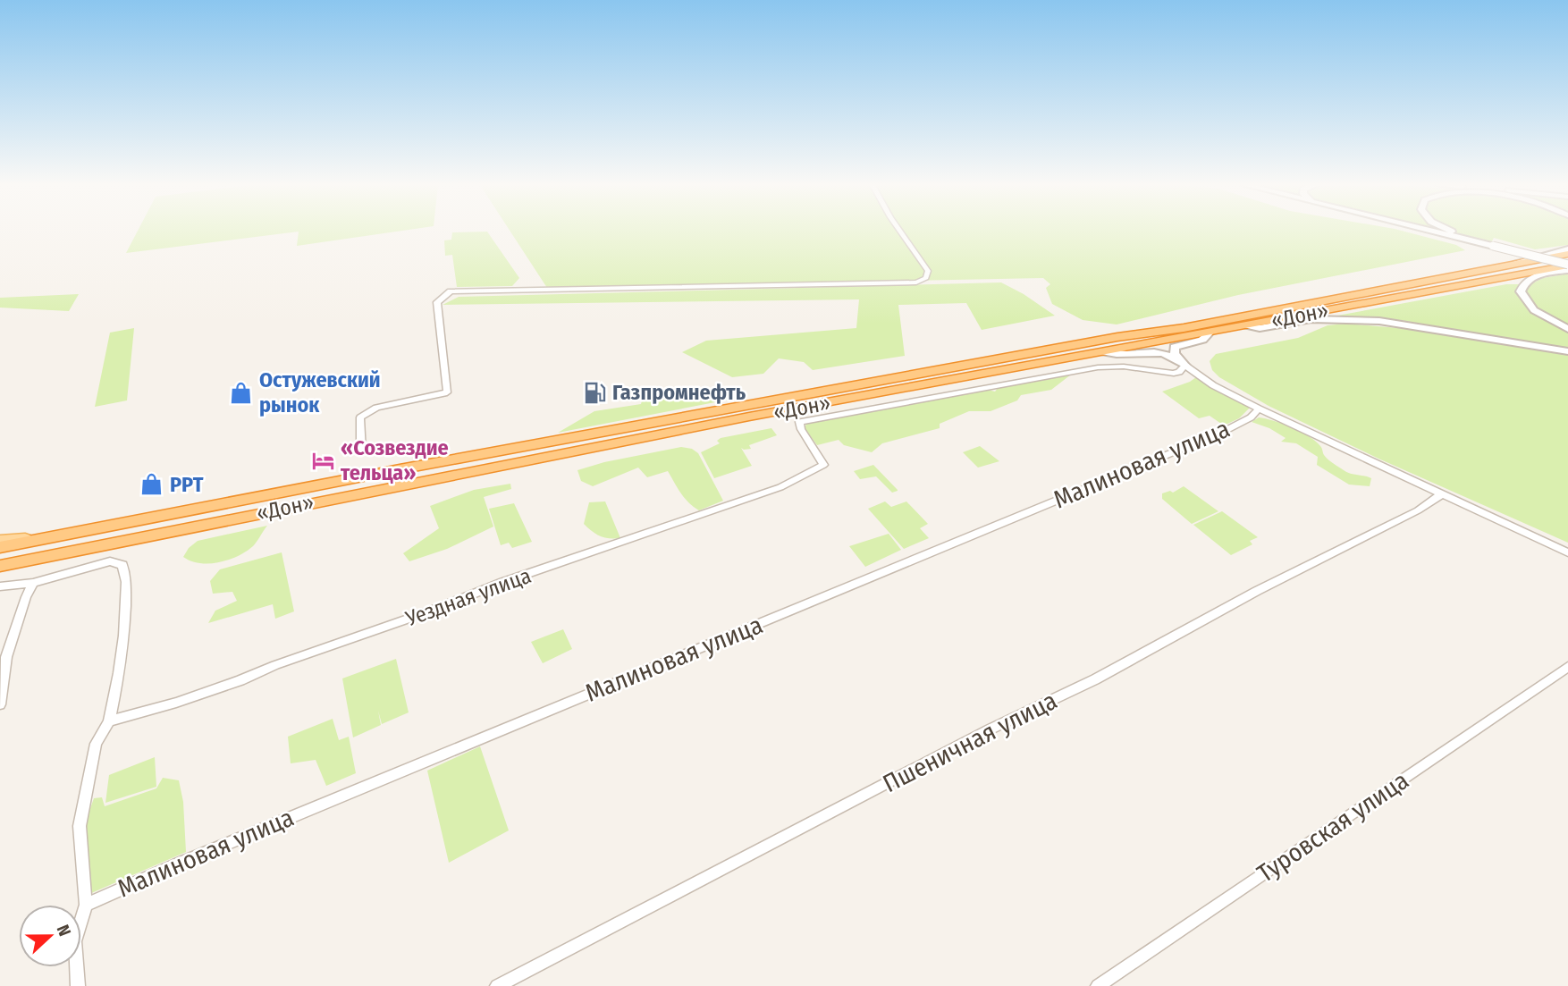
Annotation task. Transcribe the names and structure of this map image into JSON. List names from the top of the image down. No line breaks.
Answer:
{"streets":{"highway":["«Дон»"],"street":["Малиновая улица","Уездная улица","Пшеничная улица","Туровская улица"]},"places":{"shop":["Остужевский рынок","РРТ"],"fuel station":["Газпромнефть"],"hotel":["«Созвездие тельца»"]},"north":"right"}
